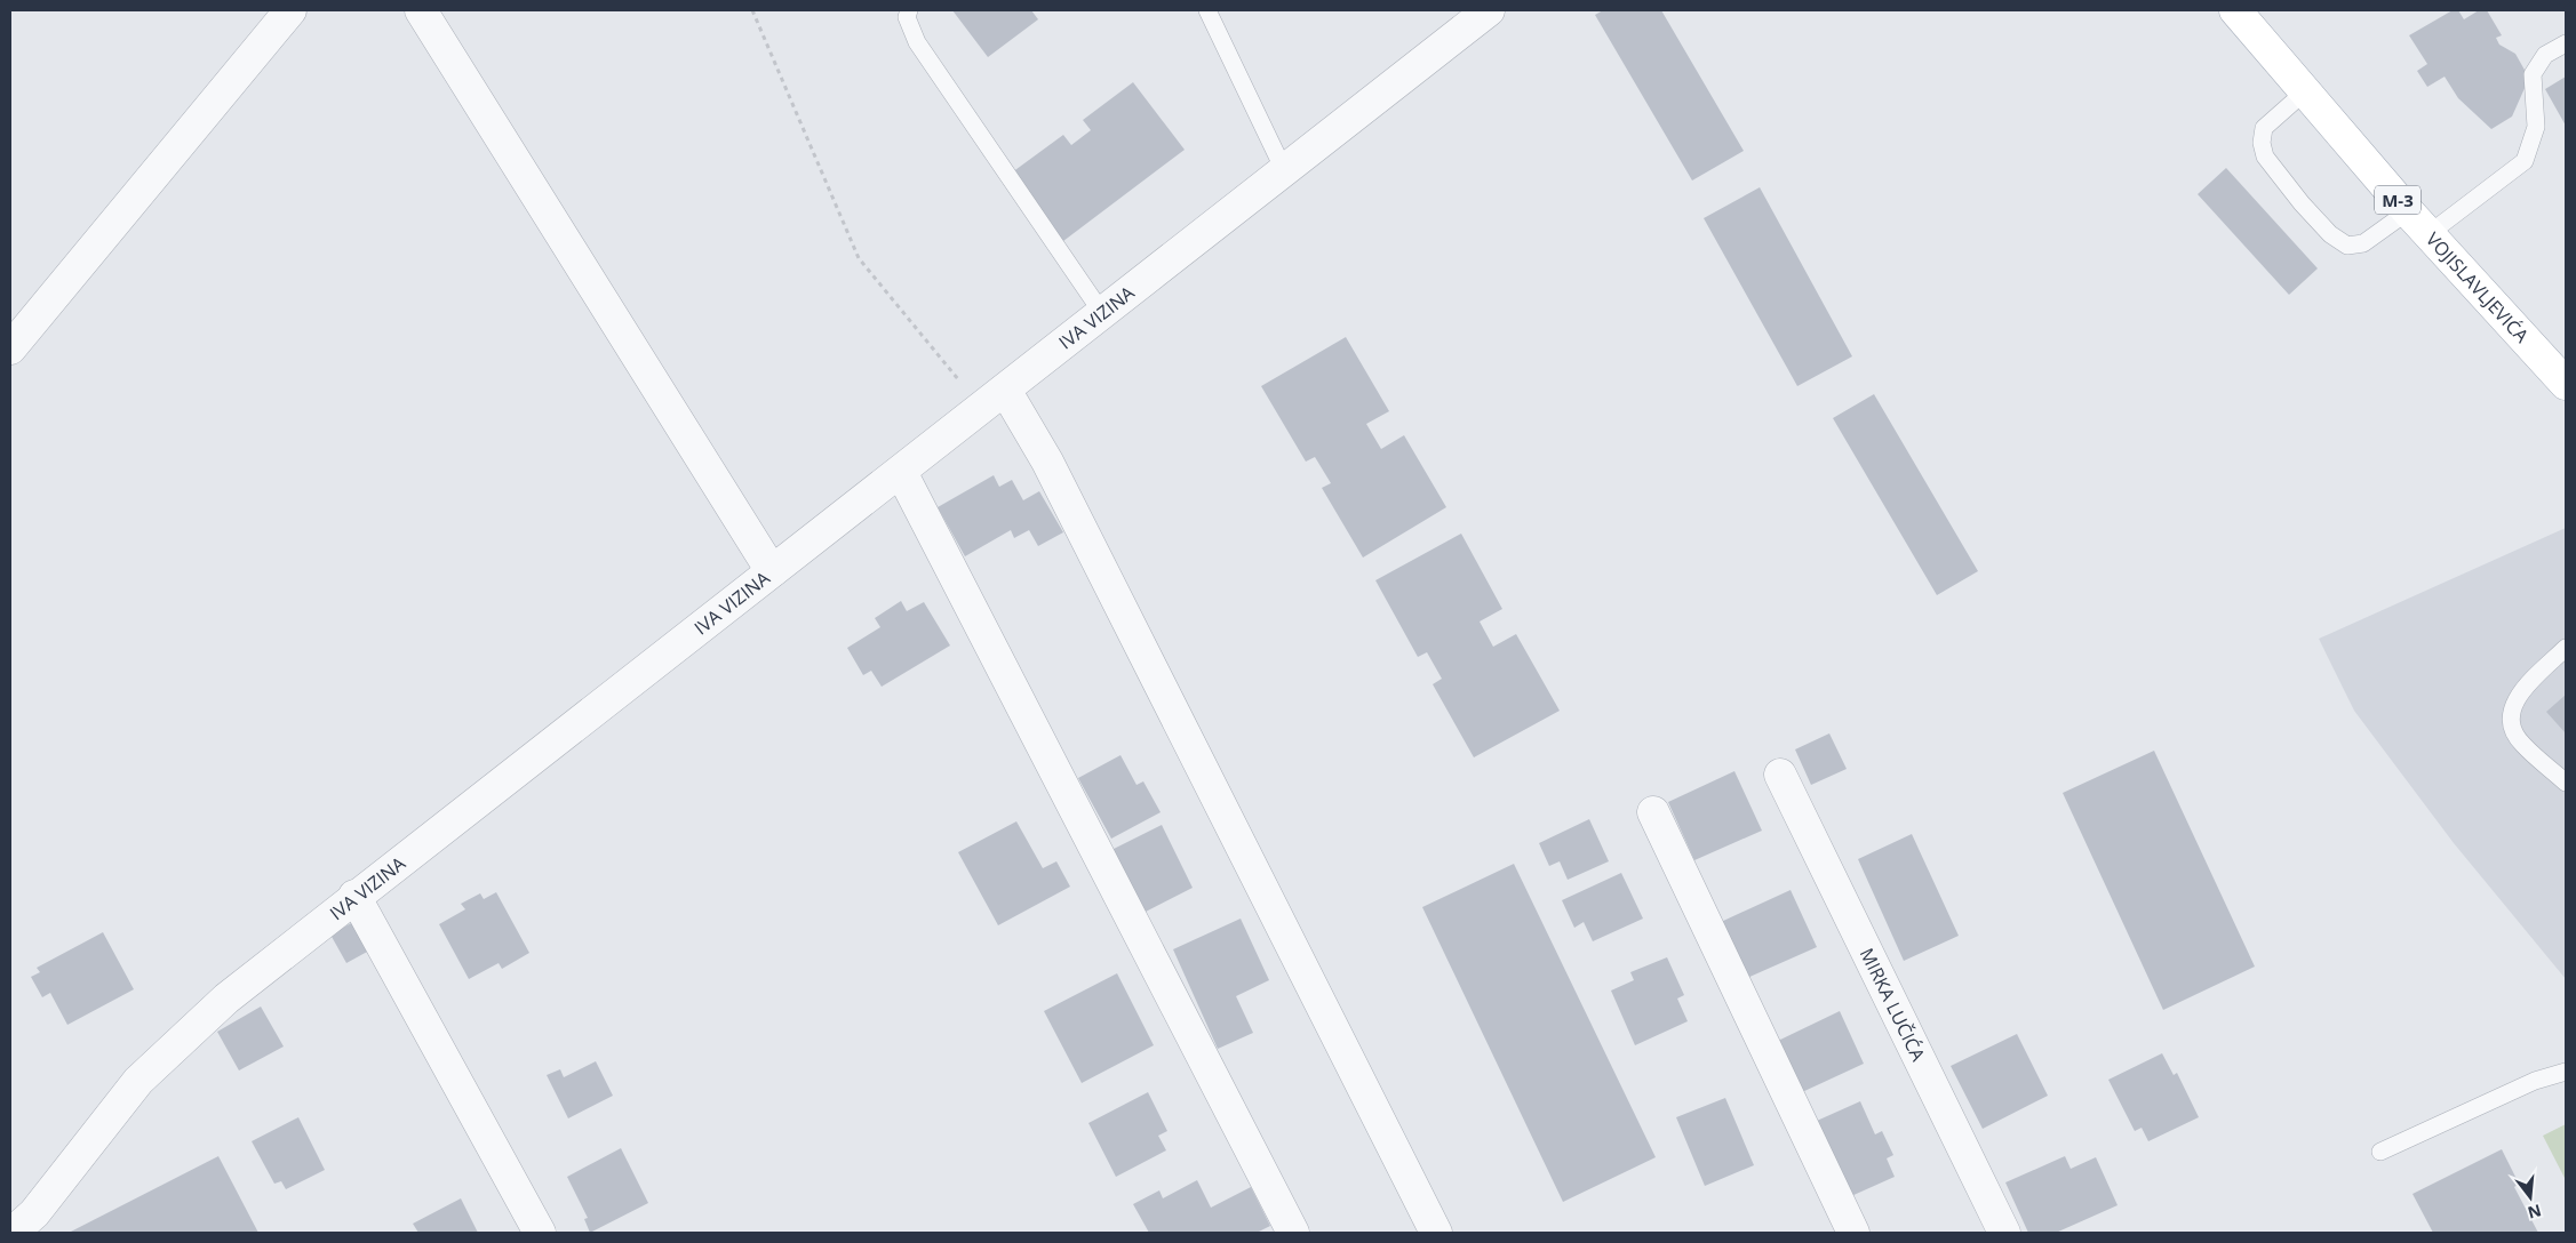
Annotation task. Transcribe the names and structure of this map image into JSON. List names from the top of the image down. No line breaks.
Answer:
{"streets":{"main road":["M-3","VOJISLAVLJEVIĆA"],"street":["IVA VIZINA","MIRKA LUČIĆA"]},"north":"bottom"}
